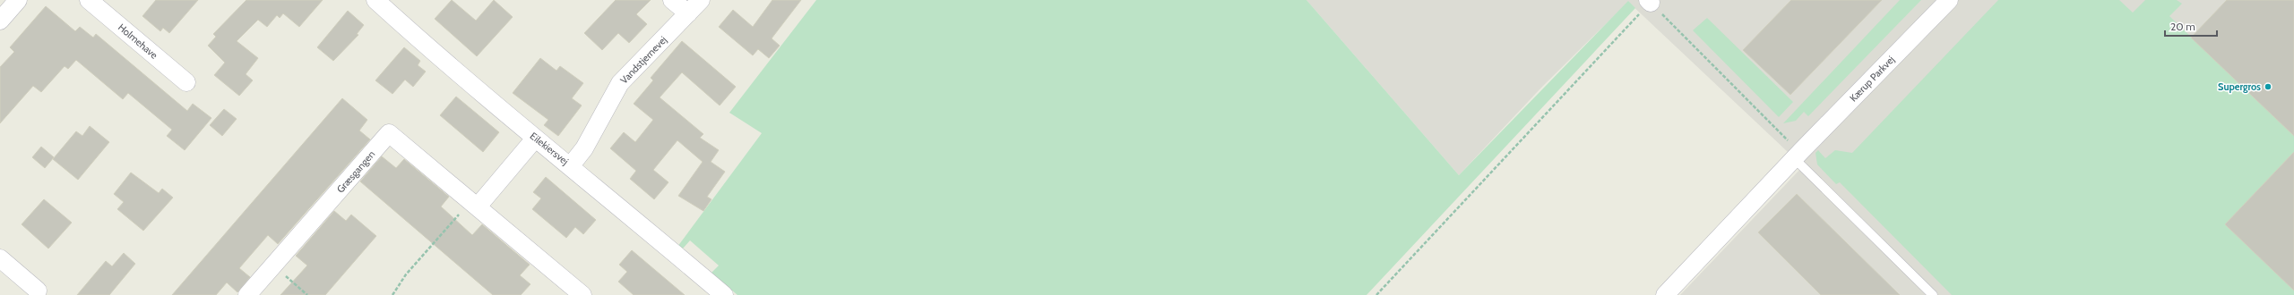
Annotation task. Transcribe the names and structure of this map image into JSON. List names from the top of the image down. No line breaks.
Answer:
{"streets":{"street":["Holmehave","Vandstjernevej","Kærup Parkvej","Eilekiersvej","Græsgangen"]},"crossings":[["Vandstjernevej","Eilekiersvej"]],"places":["Supergros"],"scale_bar":"20 m"}
